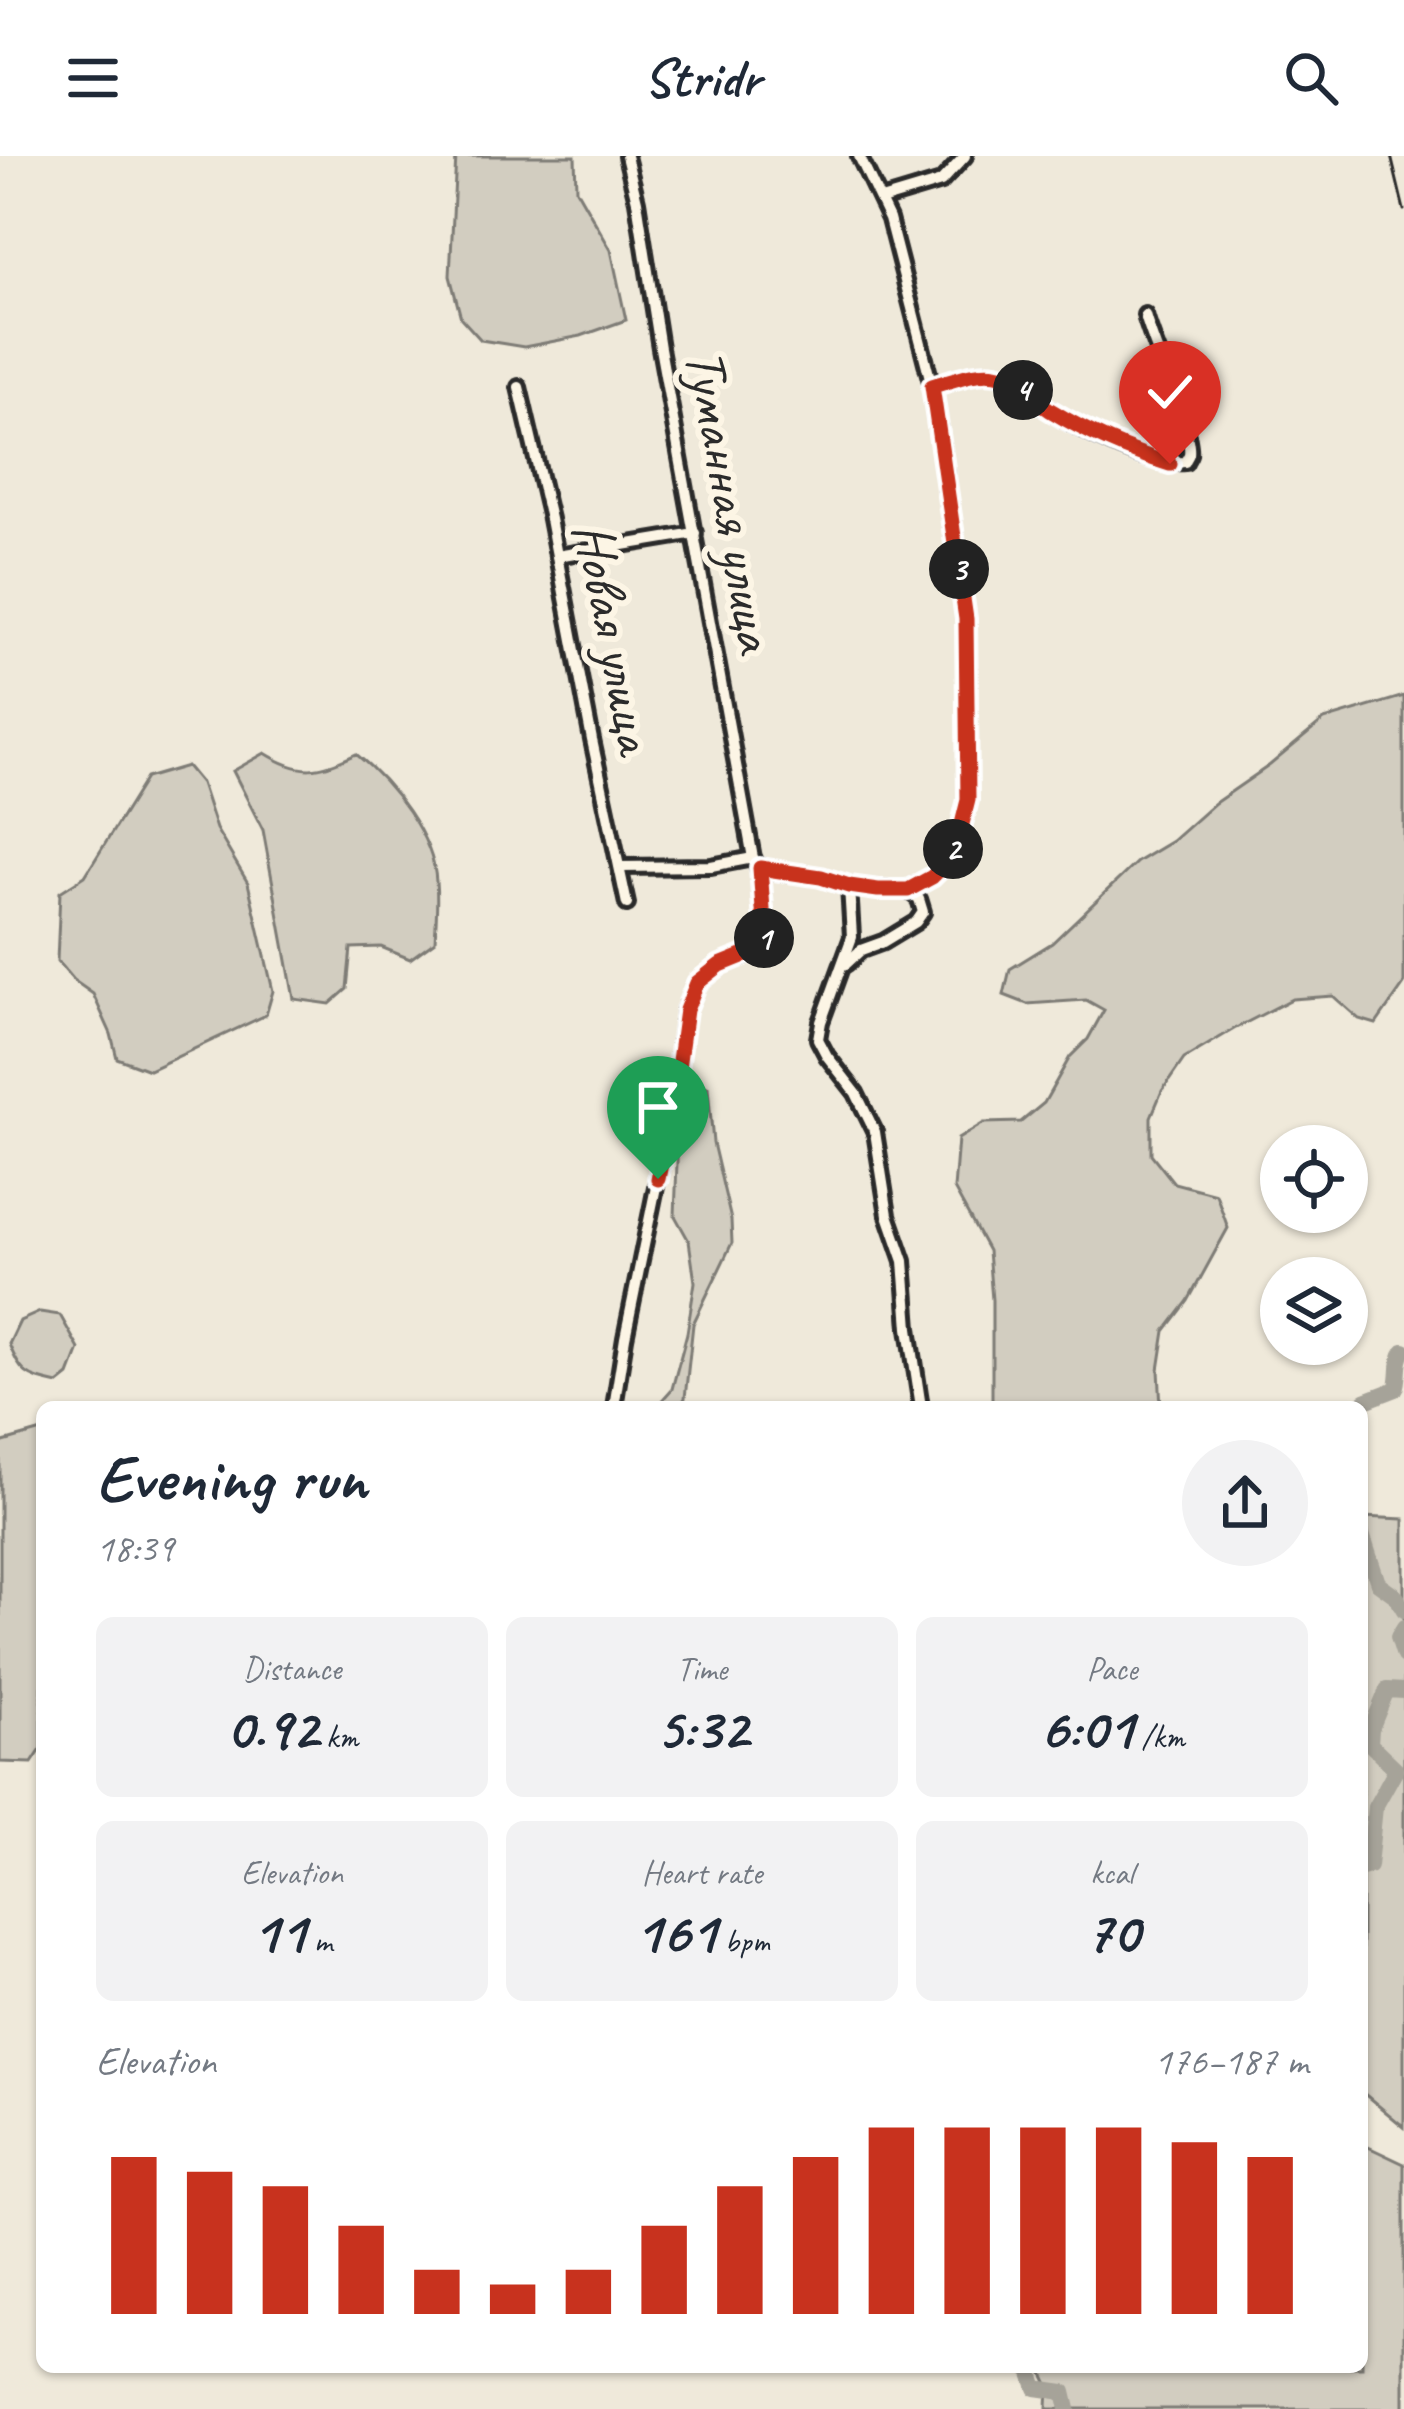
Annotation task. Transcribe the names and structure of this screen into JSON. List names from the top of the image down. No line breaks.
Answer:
{"streets":{"street":["Туманная улица","Новая улица"]},"page":{"header":"Stridr","pins":["4","3","2","1"],"heading":["Evening run","18:39"],"stats":[["Distance","0.92 km"],["Time","5:32"],["Pace","6:01 /km"],["Elevation","11 m"],["Heart rate","161 bpm"],["kcal","70"]],"chart":["Elevation","176–187 m"]}}
